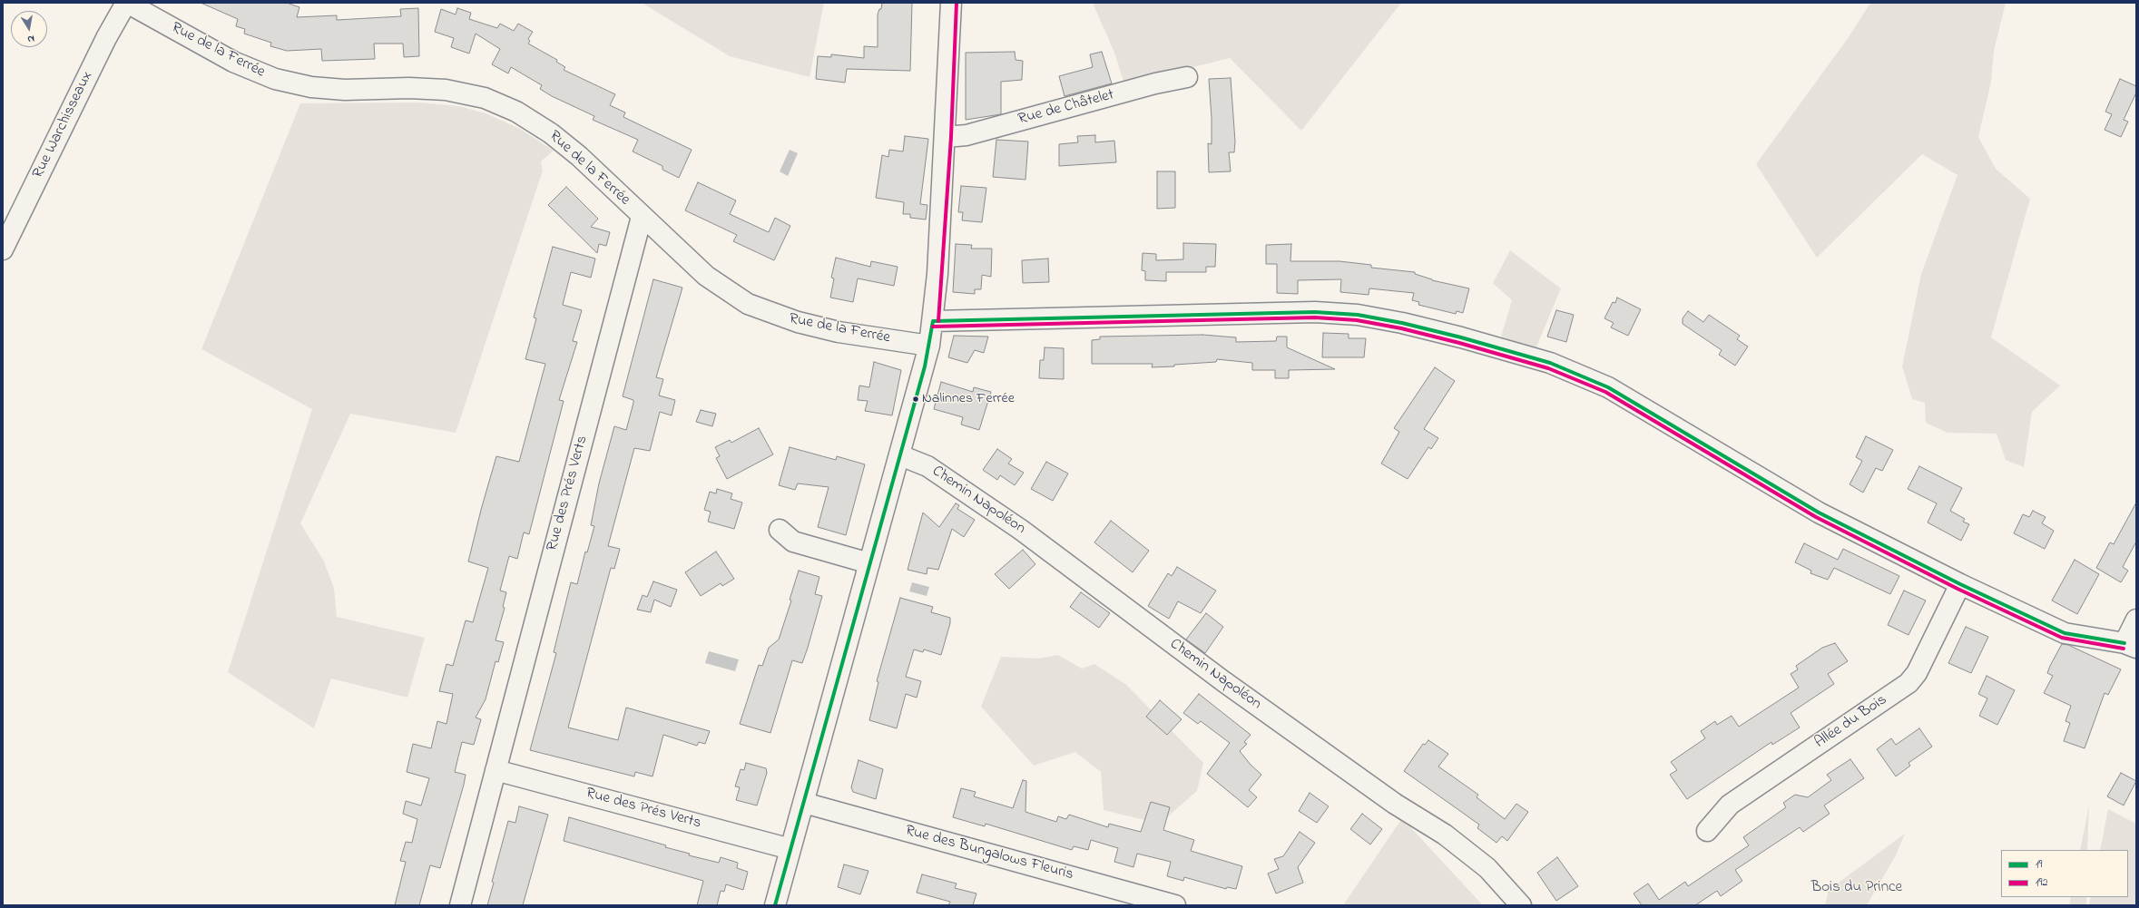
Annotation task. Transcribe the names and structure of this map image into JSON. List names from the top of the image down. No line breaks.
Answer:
{"streets":{"street":["Rue de la Ferrée","Rue de Châtelet","Rue Warchisseaux","Rue des Prés Verts","Chemin Napoléon","Allée du Bois","Rue des Bungalows Fleuris"]},"crossings":[["Rue de la Ferrée","Rue Warchisseaux"],["Rue de la Ferrée","Rue des Prés Verts"]],"parks":["Bois du Prince"],"places":["Nalinnes Ferrée"],"lines":["transit line 192","transit line 19"],"legend":["19","192"],"north":"bottom"}
